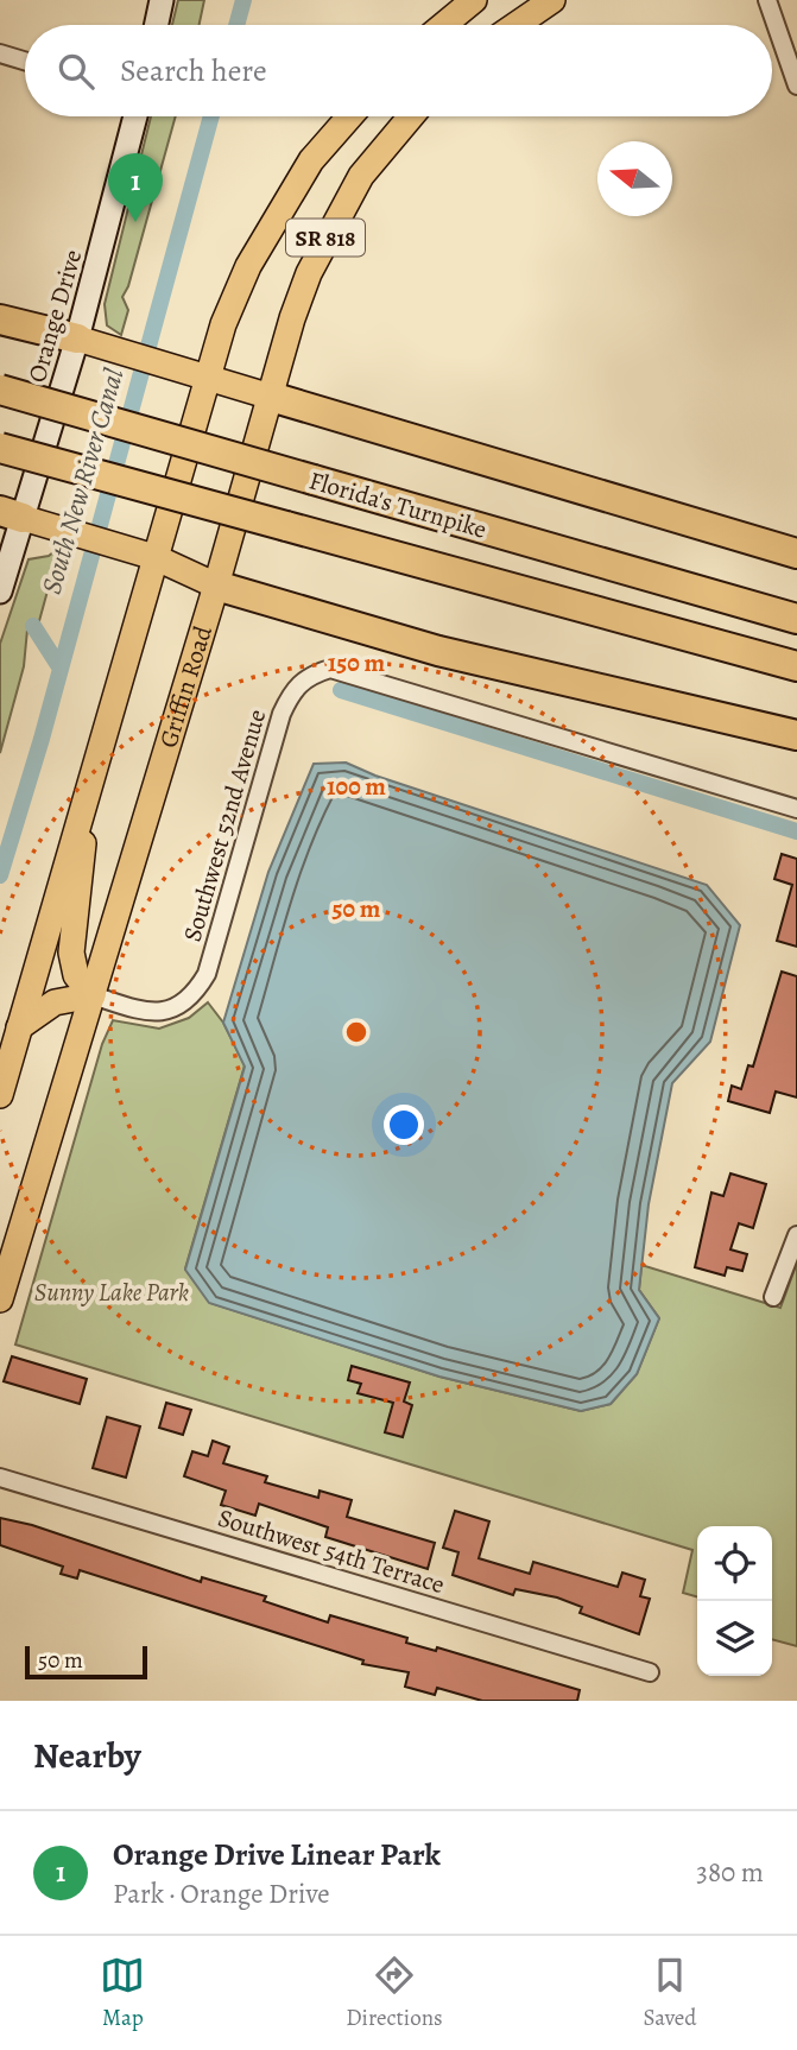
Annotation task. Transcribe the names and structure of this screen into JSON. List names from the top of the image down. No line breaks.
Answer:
{"streets":{"highway":["Florida's Turnpike"],"main road":["SR 818","Griffin Road"],"street":["Orange Drive","Southwest 52nd Avenue","Southwest 54th Terrace"]},"crossings":[["Griffin Road","Southwest 52nd Avenue"]],"water":["South New River Canal"],"parks":["Sunny Lake Park"],"scale_bar":"50 m","north":"left","page":{"search":"Search here","pins":"1","scale":"50 m","heading":"Nearby","list":[{"mark":"1","name":"Orange Drive Linear Park","note":"Park · Orange Drive","value":"380 m"}],"nav":["Map","Directions","Saved"]},"rings":["150 m","100 m","50 m"]}
